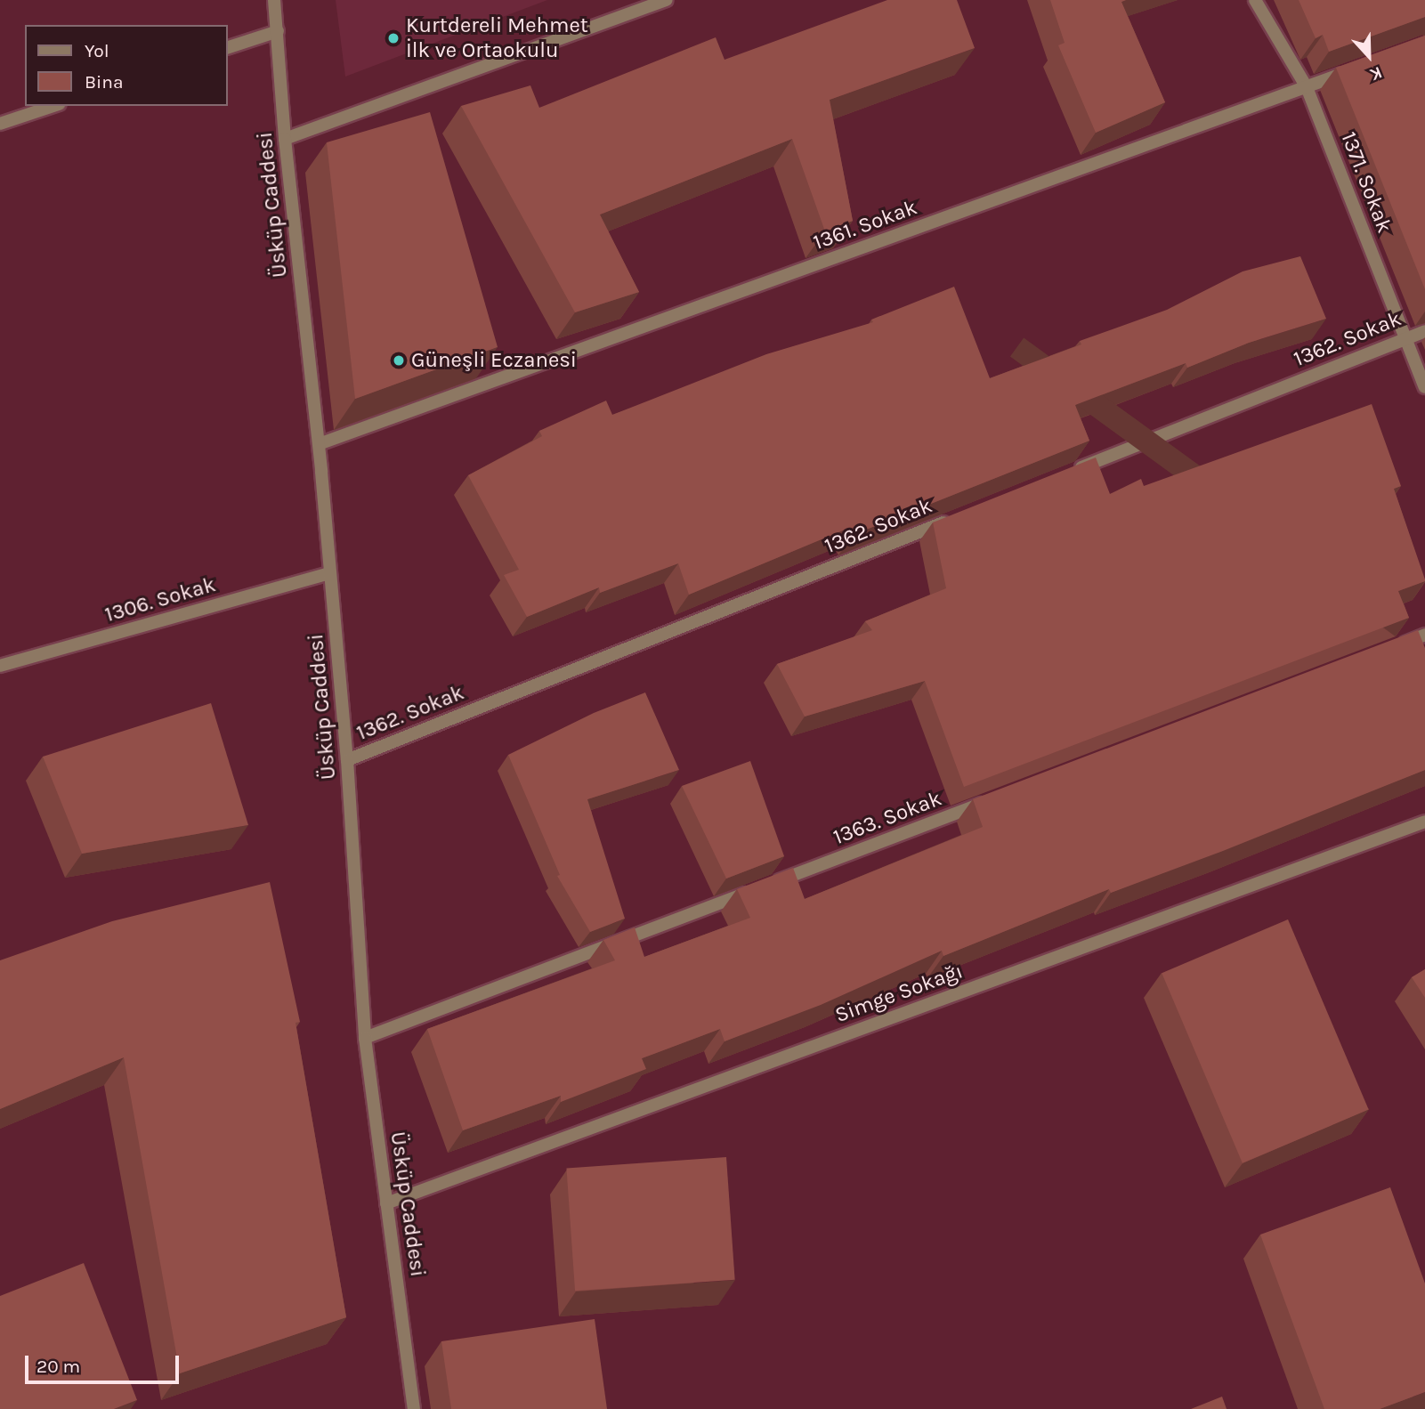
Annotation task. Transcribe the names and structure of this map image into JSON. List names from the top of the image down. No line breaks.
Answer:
{"streets":{"street":["1371. Sokak","Üsküp Caddesi","1361. Sokak","1362. Sokak","1306. Sokak","1363. Sokak","Simge Sokağı"]},"crossings":[["1371. Sokak","1361. Sokak"],["1371. Sokak","1362. Sokak"],["Üsküp Caddesi","1361. Sokak"],["Üsküp Caddesi","1362. Sokak"],["Üsküp Caddesi","1306. Sokak"],["Üsküp Caddesi","1363. Sokak"],["Üsküp Caddesi","Simge Sokağı"]],"places":["Kurtdereli Mehmet İlk ve Ortaokulu","Güneşli Eczanesi"],"legend":["Yol","Bina"],"scale_bar":"20 m","north":"bottom"}
